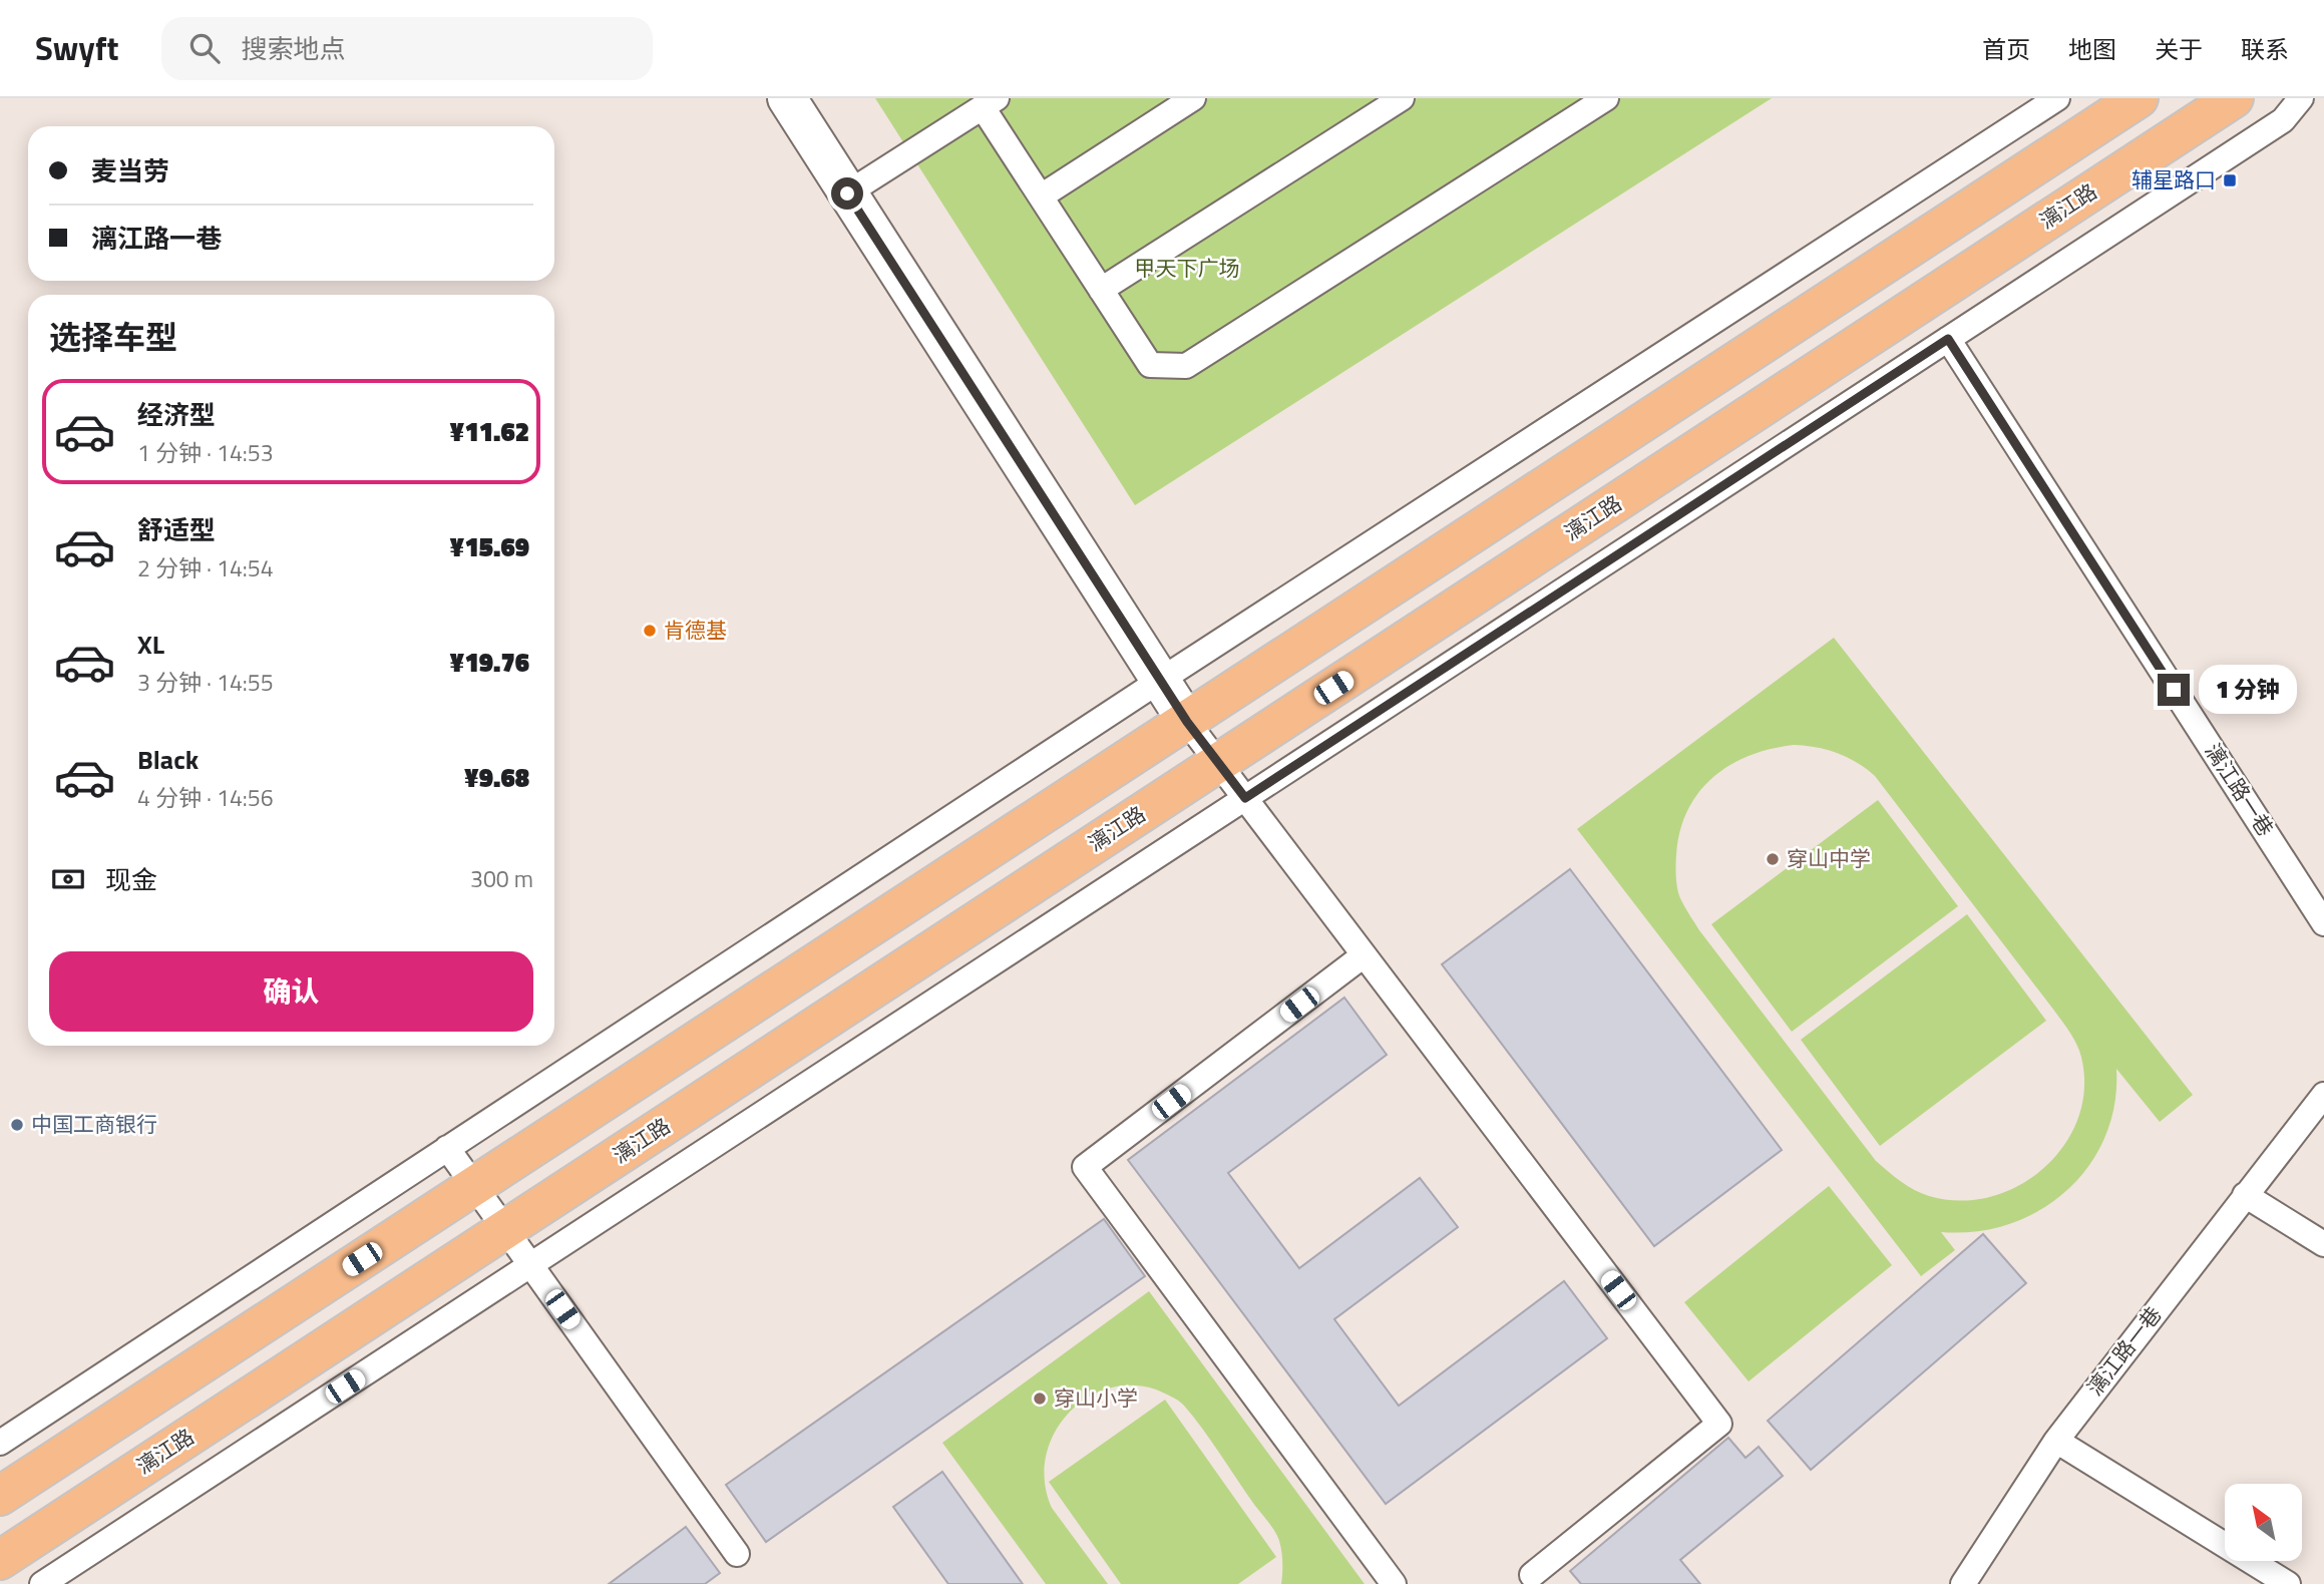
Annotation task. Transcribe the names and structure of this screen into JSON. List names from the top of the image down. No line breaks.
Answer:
{"streets":{"highway":["漓江路"],"lane":["漓江路一巷"]},"parks":["甲天下广场"],"places":{"transit":["辅星路口"],"other":["肯德基","穿山中学","中国工商银行","穿山小学"]},"north":"top left","page":{"header":"Swyft","search":"搜索地点","nav":["首页","地图","关于","联系"],"banner":["麦当劳","漓江路一巷"],"heading":"选择车型","list":[{"name":"经济型","note":"1 分钟 · 14:53","value":"¥11.62"},{"name":"舒适型","note":"2 分钟 · 14:54","value":"¥15.69"},{"name":"XL","note":"3 分钟 · 14:55","value":"¥19.76"},{"name":"Black","note":"4 分钟 · 14:56","value":"¥9.68"}],"bubble":"1 分钟","pay":["现金","300 m"],"buttons":"确认"}}
